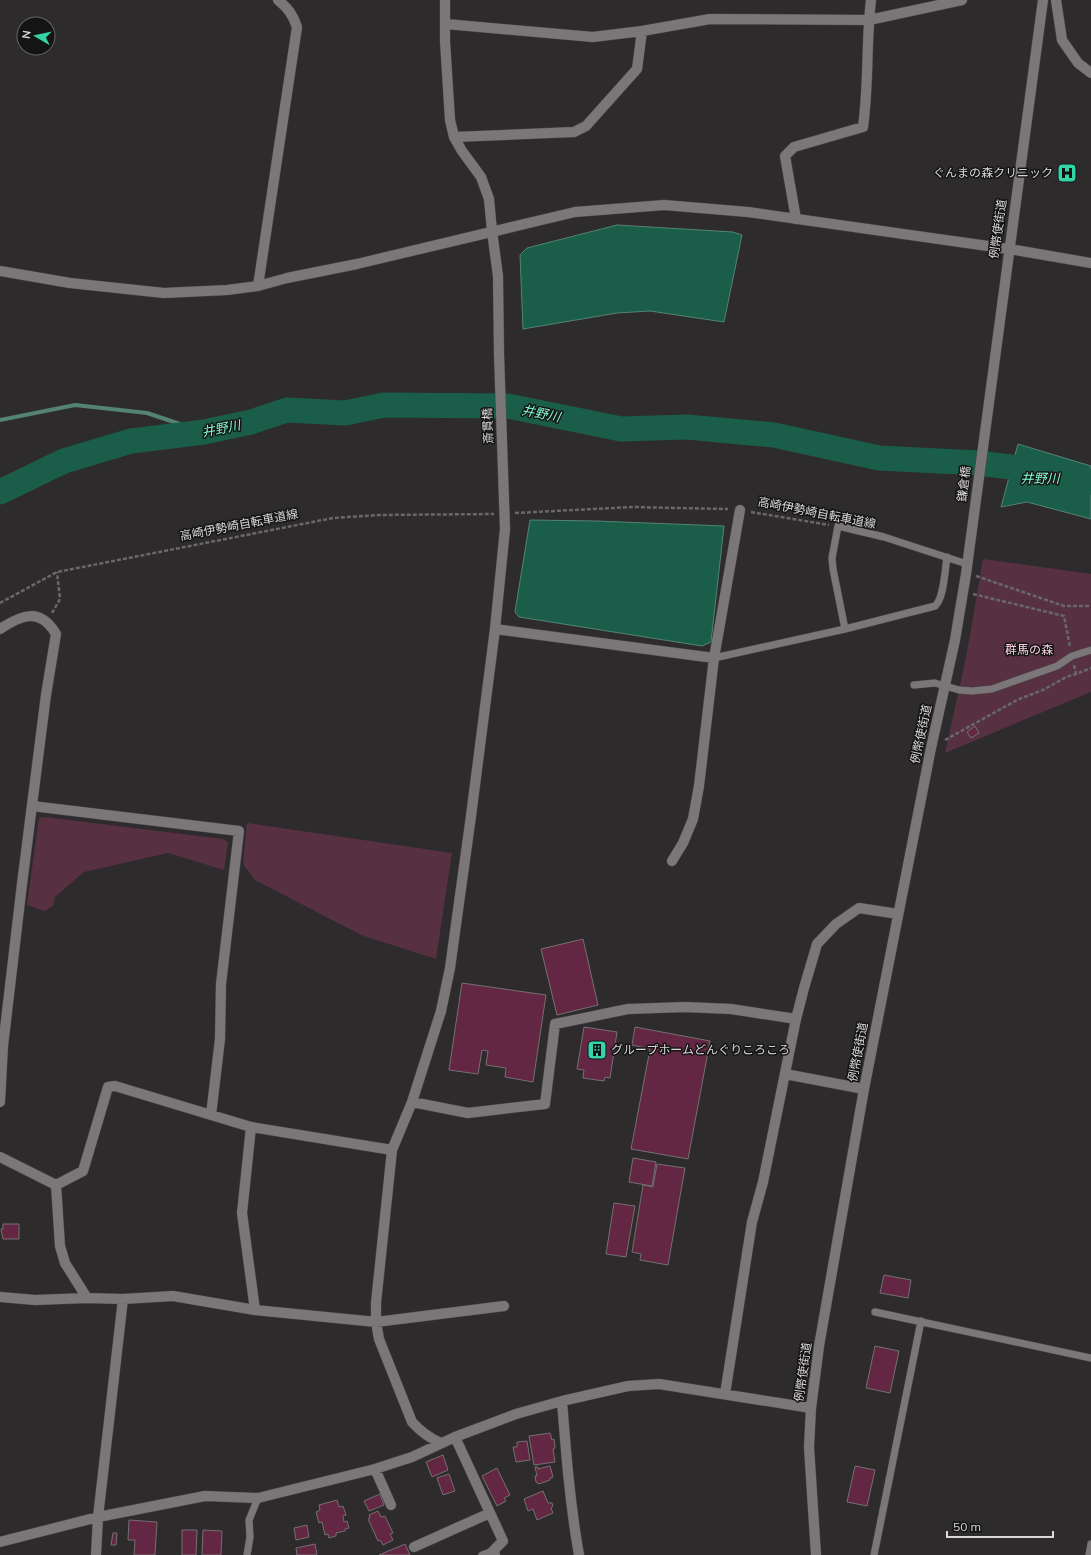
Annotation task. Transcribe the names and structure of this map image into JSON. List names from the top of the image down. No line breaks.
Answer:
{"streets":{"street":["例幣使街道","斎貫橋","鎌倉橋"],"lane":["高崎伊勢崎自転車道線"]},"crossings":[["例幣使街道","鎌倉橋"],["例幣使街道","高崎伊勢崎自転車道線"],["鎌倉橋","高崎伊勢崎自転車道線"]],"water":["井野川"],"parks":["群馬の森"],"places":{"hospital":["ぐんまの森クリニック"],"building":["グループホームどんぐりころころ"]},"scale_bar":"50 m","north":"left"}
